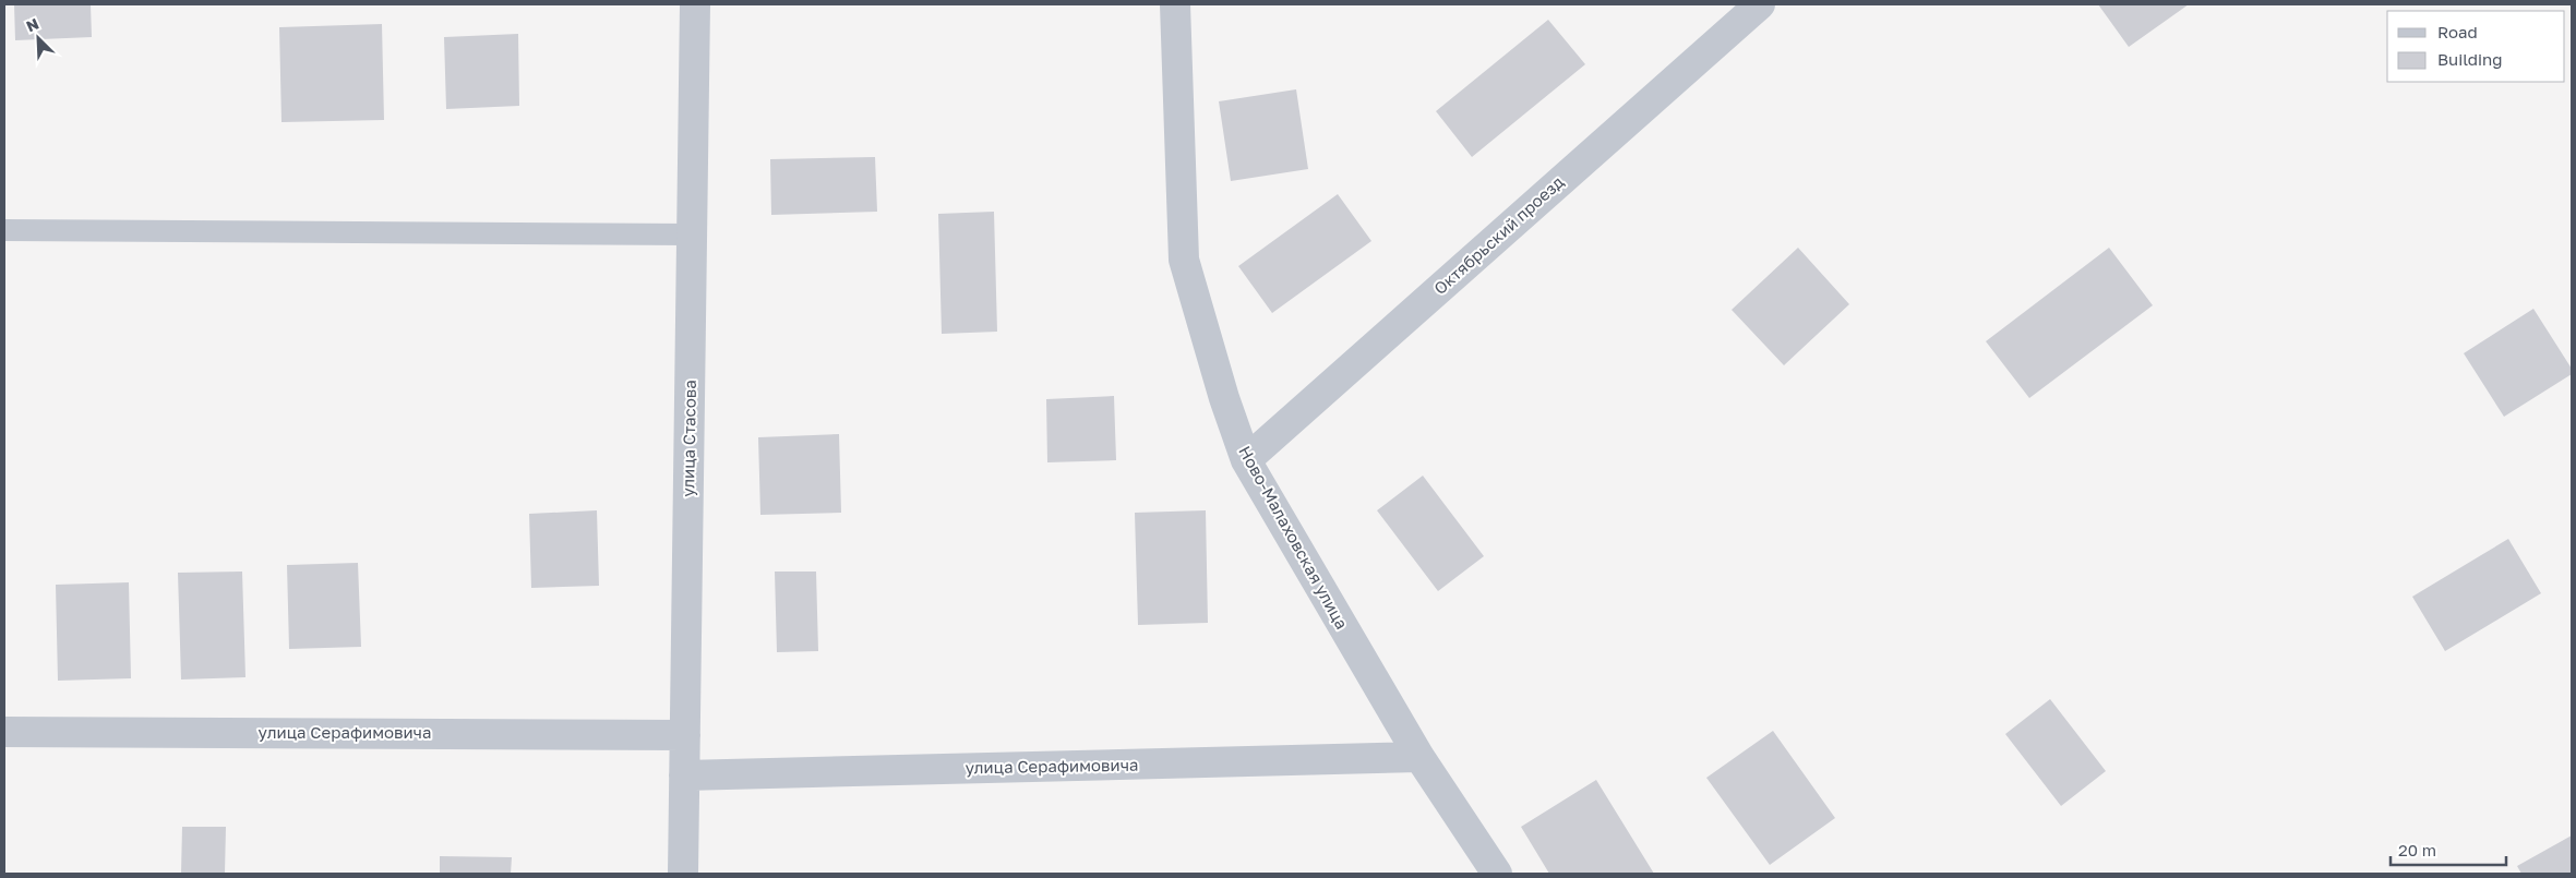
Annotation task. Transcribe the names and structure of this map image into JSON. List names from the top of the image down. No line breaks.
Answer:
{"streets":{"street":["Октябрьский проезд","улица Стасова","Ново-Малаховская улица","улица Серафимовича"]},"crossings":[["Октябрьский проезд","Ново-Малаховская улица"],["улица Стасова","улица Серафимовича"],["Ново-Малаховская улица","улица Серафимовича"]],"legend":["Road","Building"],"scale_bar":"20 m","north":"top left"}
